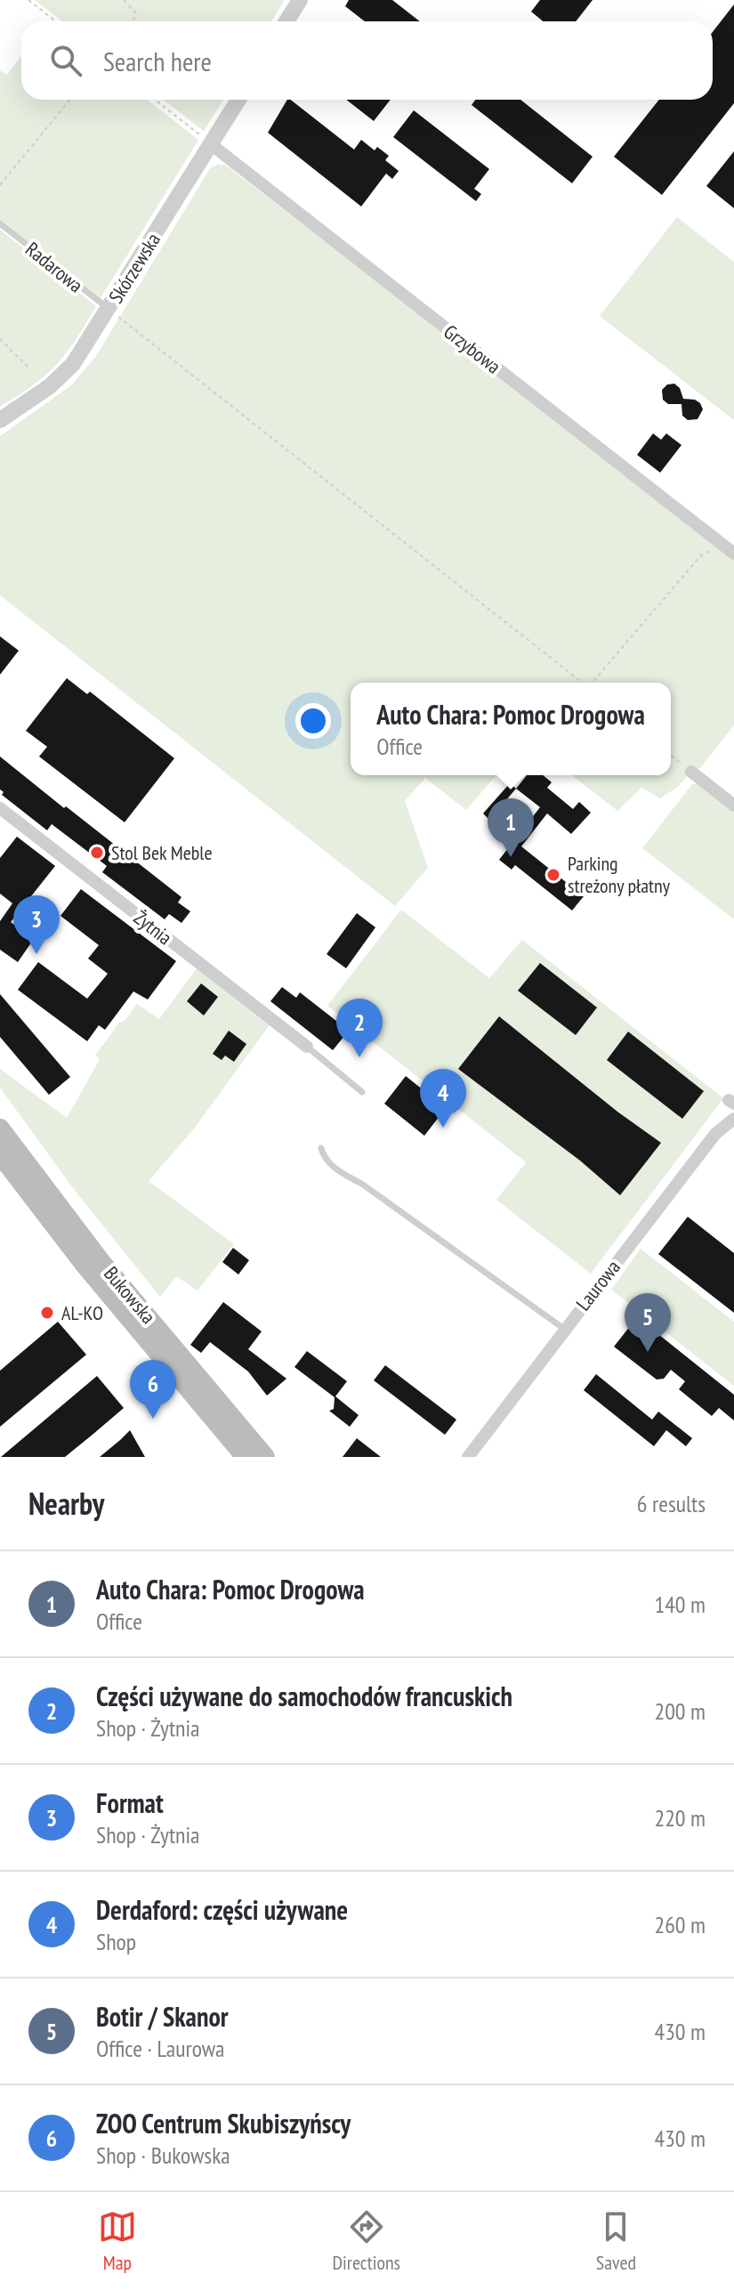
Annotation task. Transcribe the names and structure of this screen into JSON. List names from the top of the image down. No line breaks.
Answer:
{"streets":{"main road":["Bukowska"],"street":["Skórzewska","Grzybowa","Żytnia","Laurowa"],"lane":["Radarowa"]},"crossings":[["Radarowa","Skórzewska"],["Skórzewska","Grzybowa"]],"places":["Stol Bek Meble","Parking streżony płatny","AL-KO"],"page":{"search":"Search here","popup":["Auto Chara: Pomoc Drogowa","Office"],"pins":["1","3","2","4","5","6"],"heading":["Nearby","6 results"],"list":[{"mark":"1","name":"Auto Chara: Pomoc Drogowa","note":"Office","value":"140 m"},{"mark":"2","name":"Części używane do samochodów francuskich","note":"Shop · Żytnia","value":"200 m"},{"mark":"3","name":"Format","note":"Shop · Żytnia","value":"220 m"},{"mark":"4","name":"Derdaford: części używane","note":"Shop","value":"260 m"},{"mark":"5","name":"Botir / Skanor","note":"Office · Laurowa","value":"430 m"},{"mark":"6","name":"ZOO Centrum Skubiszyńscy","note":"Shop · Bukowska","value":"430 m"}],"nav":["Map","Directions","Saved"]}}
